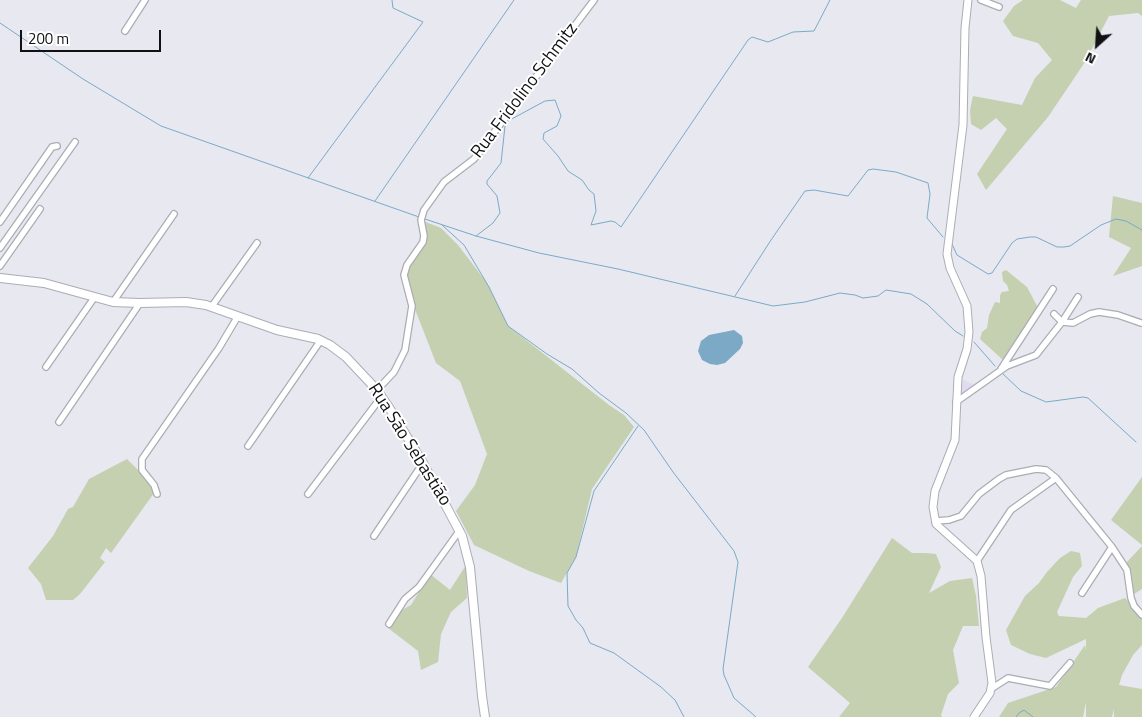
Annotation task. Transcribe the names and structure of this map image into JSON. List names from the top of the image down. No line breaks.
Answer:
{"streets":{"main road":["Rua São Sebastião"],"street":["Rua Fridolino Schmitz"]},"crossings":[["Rua Fridolino Schmitz","Rua São Sebastião"]],"scale_bar":"200 m","north":"bottom left"}
